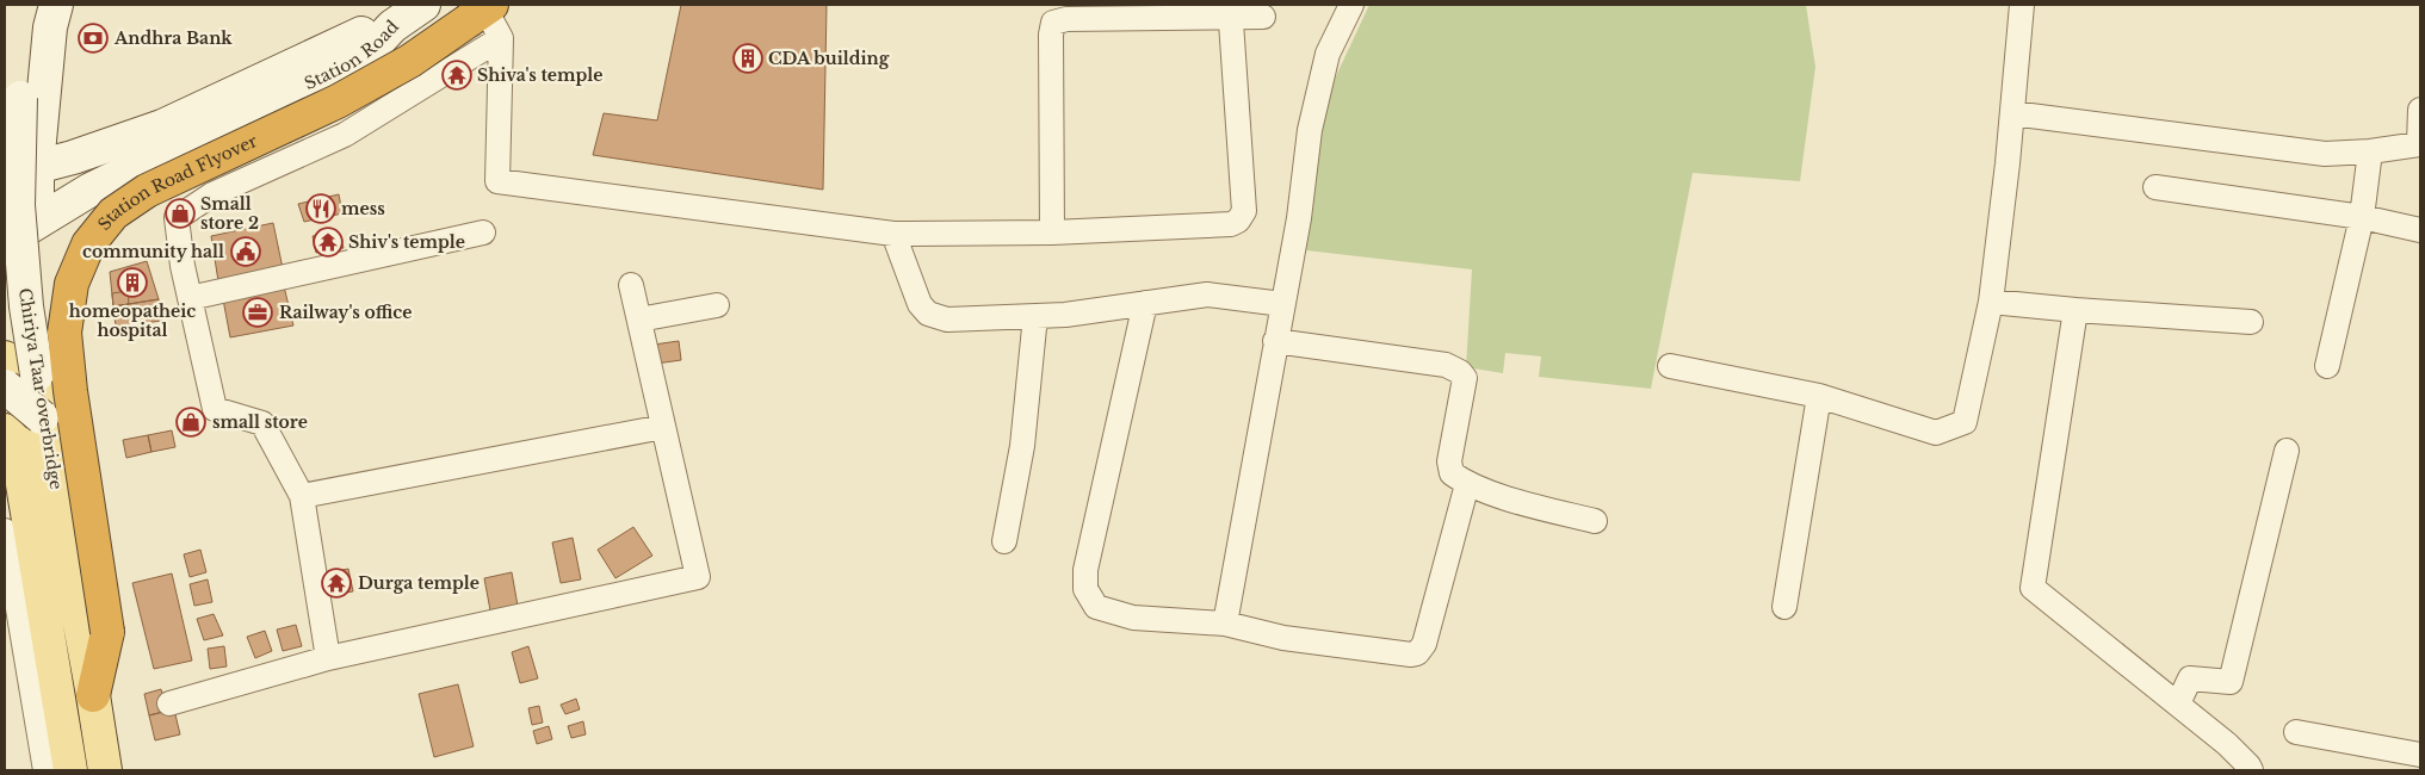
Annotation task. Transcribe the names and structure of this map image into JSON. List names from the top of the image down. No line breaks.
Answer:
{"streets":{"highway":["Station Road Flyover"],"main road":["Station Road","Chiriya Taar overbridge"]},"crossings":[["Station Road Flyover","Chiriya Taar overbridge"]],"places":{"bank":["Andhra Bank"],"building":["CDA building","homeopatheic hospital"],"temple":["Shiva's temple","Shiv's temple","Durga temple"],"restaurant":["mess"],"shop":["Small store 2","small store"],"public building":["community hall"],"office":["Railway's office"]}}
